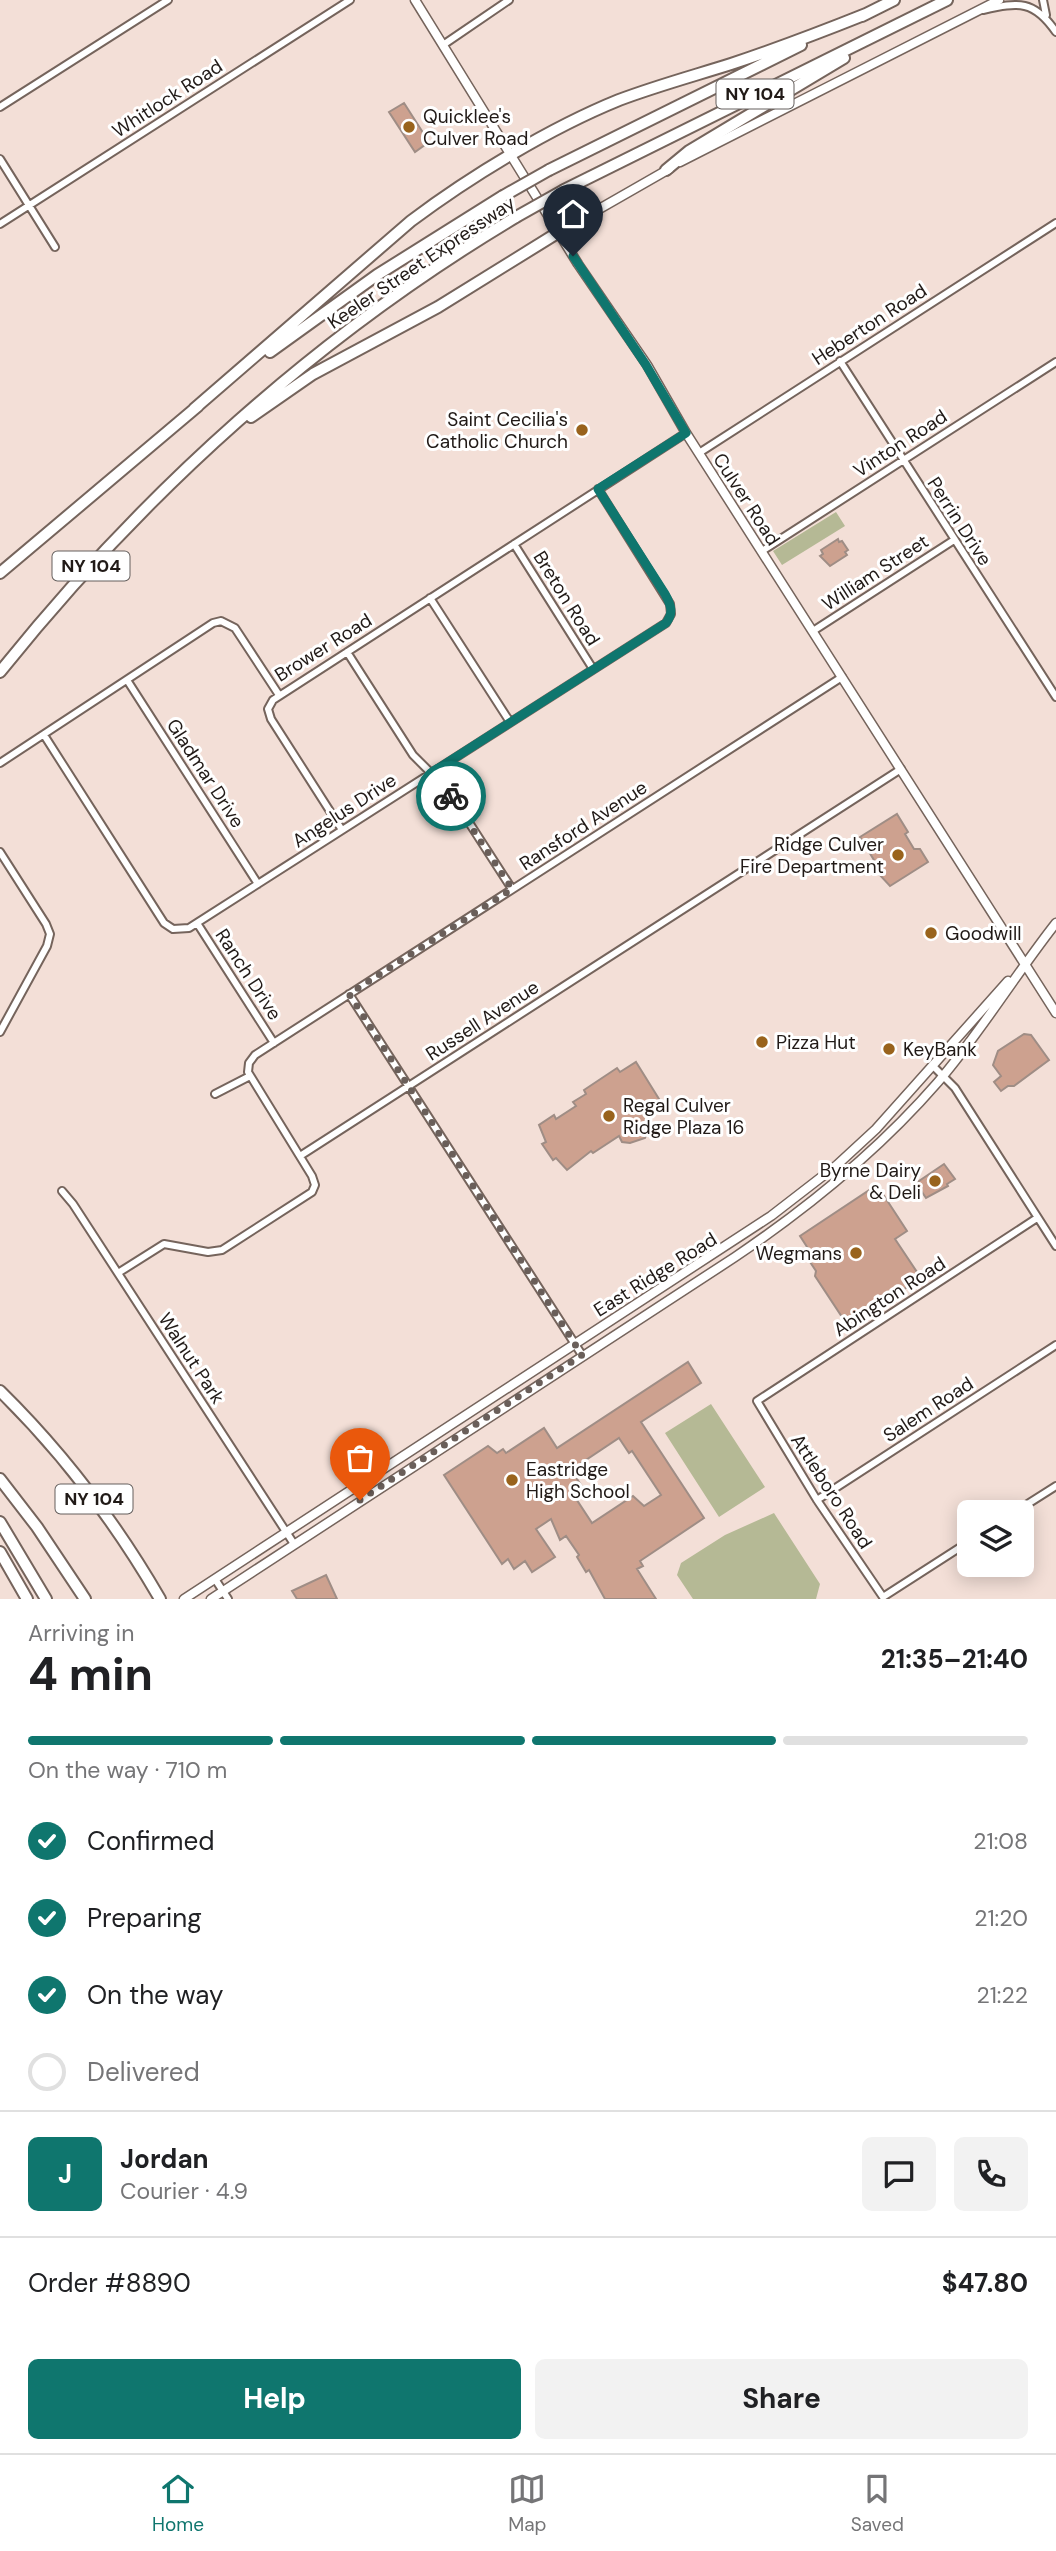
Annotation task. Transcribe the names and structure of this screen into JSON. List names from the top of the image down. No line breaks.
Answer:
{"streets":{"highway":["NY 104","Keeler Street Expressway"],"main road":["Culver Road","East Ridge Road"],"street":["Whitlock Road","Heberton Road","Vinton Road","Perrin Drive","William Street","Breton Road","Brower Road","Gladmar Drive","Angelus Drive","Ransford Avenue","Ranch Drive","Russell Avenue","Abington Road","Walnut Park","Salem Road","Attleboro Road"]},"crossings":[["Heberton Road","Culver Road"],["Heberton Road","Perrin Drive"],["Vinton Road","Culver Road"],["Vinton Road","Perrin Drive"],["Culver Road","William Street"],["Culver Road","Brower Road"],["Culver Road","Ransford Avenue"],["Culver Road","Russell Avenue"],["Culver Road","East Ridge Road"],["Perrin Drive","William Street"],["Breton Road","Brower Road"],["Breton Road","Angelus Drive"],["Brower Road","Gladmar Drive"],["Brower Road","Angelus Drive"],["Gladmar Drive","Angelus Drive"],["Angelus Drive","Ranch Drive"],["Ransford Avenue","Ranch Drive"],["East Ridge Road","Walnut Park"],["Abington Road","Attleboro Road"],["Salem Road","Attleboro Road"]],"places":["Quicklee's Culver Road","Saint Cecilia's Catholic Church","Ridge Culver Fire Department","Goodwill","Pizza Hut","KeyBank","Regal Culver Ridge Plaza 16","Byrne Dairy & Deli","Wegmans","Eastridge High School"],"page":{"heading":["4 min","Arriving in","21:35–21:40"],"panel":["Jordan","Courier · 4.9","Order #8890","$47.80"],"bar":"On the way · 710 m","list":[["Confirmed","21:08"],["Preparing","21:20"],["On the way","21:22"],"Delivered"],"round":"J","buttons":["Help","Share"],"tabs":["Home","Map","Saved"]}}
